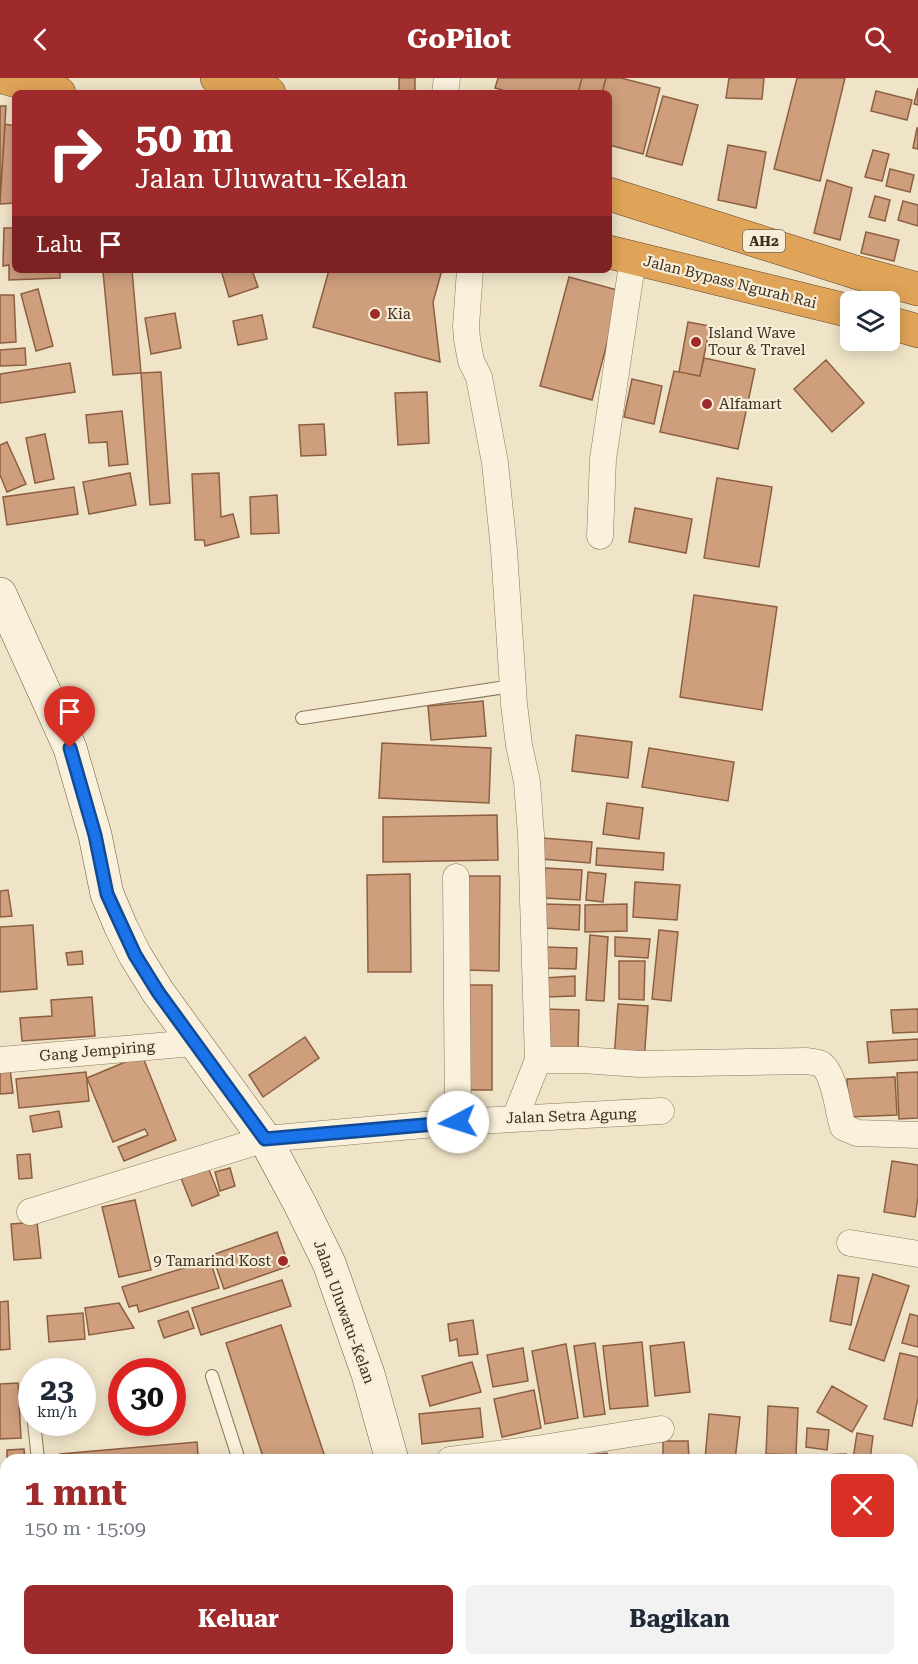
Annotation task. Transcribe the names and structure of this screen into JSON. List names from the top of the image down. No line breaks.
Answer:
{"streets":{"highway":["AH2","Jalan Bypass Ngurah Rai"],"street":["Gang Jempiring","Jalan Setra Agung","Jalan Uluwatu-Kelan"]},"crossings":[["Gang Jempiring","Jalan Uluwatu-Kelan"],["Jalan Setra Agung","Jalan Uluwatu-Kelan"]],"places":["Kia","Island Wave Tour & Travel","Alfamart","9 Tamarind Kost"],"page":{"header":"GoPilot","turn":["50 m","Jalan Uluwatu-Kelan"],"then":"Lalu","speed":"23 km/h","limit":"30","heading":["1 mnt","150 m · 15:09"],"buttons":["Keluar","Bagikan"]}}
